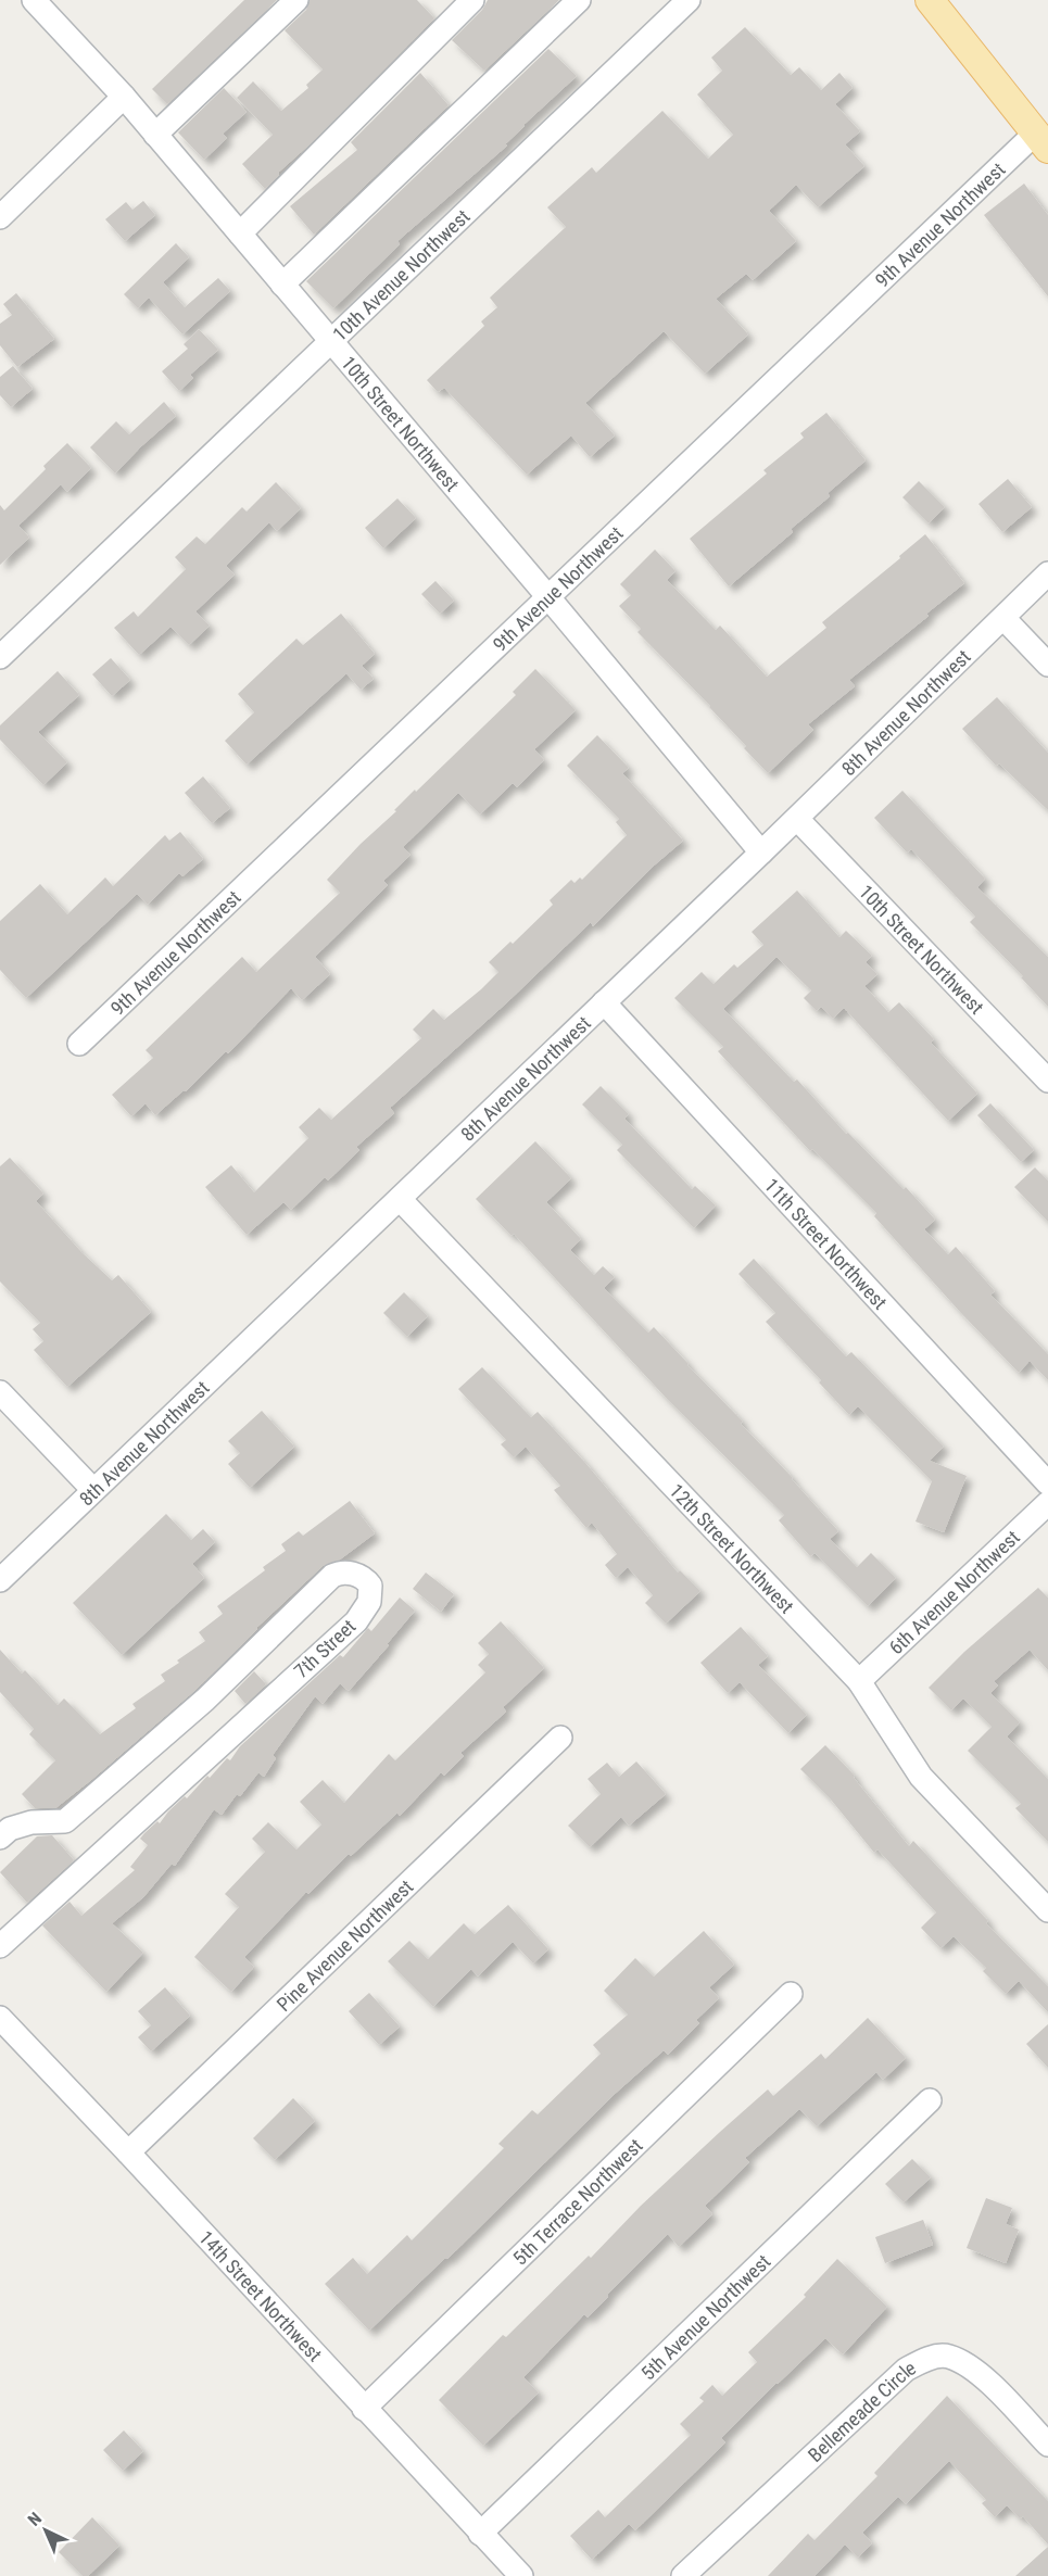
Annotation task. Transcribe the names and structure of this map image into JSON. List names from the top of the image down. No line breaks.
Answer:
{"streets":{"street":["9th Avenue Northwest","10th Avenue Northwest","10th Street Northwest","8th Avenue Northwest","11th Street Northwest","12th Street Northwest","6th Avenue Northwest","7th Street","Pine Avenue Northwest","5th Terrace Northwest","14th Street Northwest","5th Avenue Northwest","Bellemeade Circle"]},"crossings":[["9th Avenue Northwest","10th Street Northwest"],["10th Avenue Northwest","10th Street Northwest"],["10th Street Northwest","8th Avenue Northwest"],["8th Avenue Northwest","11th Street Northwest"],["8th Avenue Northwest","12th Street Northwest"],["12th Street Northwest","6th Avenue Northwest"],["Pine Avenue Northwest","14th Street Northwest"],["5th Terrace Northwest","14th Street Northwest"],["14th Street Northwest","5th Avenue Northwest"]],"north":"top left"}
